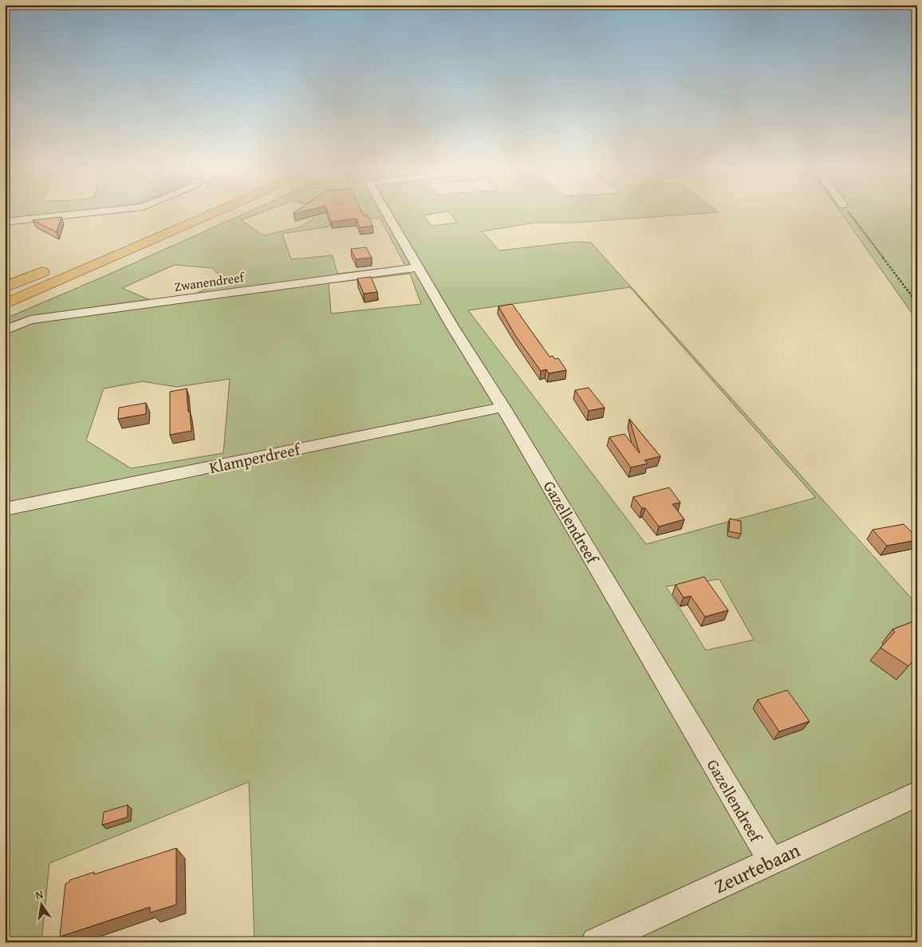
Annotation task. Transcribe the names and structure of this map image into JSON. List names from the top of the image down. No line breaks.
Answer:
{"streets":{"street":["Zwanendreef","Klamperdreef","Gazellendreef","Zeurtebaan"]},"crossings":[["Zwanendreef","Gazellendreef"],["Klamperdreef","Gazellendreef"],["Gazellendreef","Zeurtebaan"]],"north":"top"}
